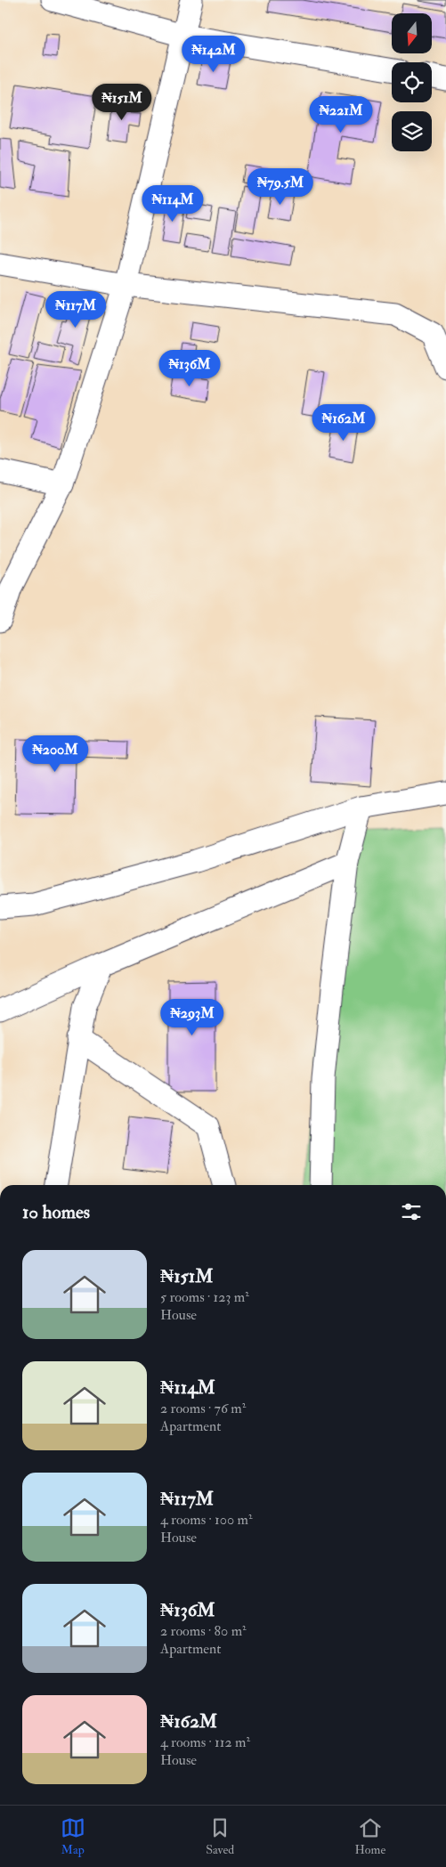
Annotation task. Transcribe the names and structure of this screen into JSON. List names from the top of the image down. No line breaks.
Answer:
{"north":"bottom","page":{"price":["₦142M","₦151M","₦221M","₦79.5M","₦114M","₦117M","₦136M","₦162M","₦200M","₦293M"],"heading":"10 homes","list":[{"name":"₦151M","note":"5 rooms · 123 m² · House"},{"name":"₦114M","note":"2 rooms · 76 m² · Apartment"},{"name":"₦117M","note":"4 rooms · 100 m² · House"},{"name":"₦136M","note":"2 rooms · 80 m² · Apartment"},{"name":"₦162M","note":"4 rooms · 112 m² · House"}],"tabs":["Map","Saved","Home"]}}
